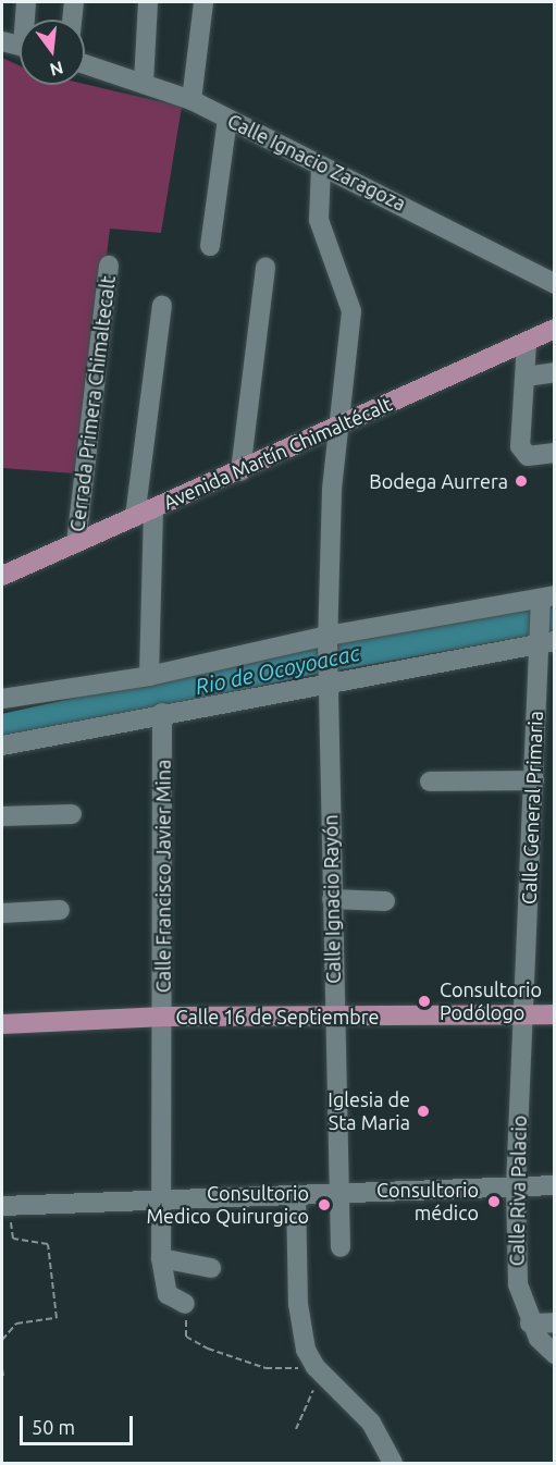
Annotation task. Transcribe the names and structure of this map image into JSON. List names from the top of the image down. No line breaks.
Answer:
{"streets":{"main road":["Avenida Martín Chimaltécalt","Calle 16 de Septiembre"],"street":["Calle Ignacio Zaragoza","Cerrada Primera Chimaltecalt","Calle General Primaria","Calle Francisco Javier Mina","Calle Ignacio Rayón","Calle Riva Palacio"]},"crossings":[["Cerrada Primera Chimaltecalt","Avenida Martín Chimaltécalt"],["Calle General Primaria","Calle 16 de Septiembre"],["Calle General Primaria","Calle Riva Palacio"],["Calle Francisco Javier Mina","Calle 16 de Septiembre"],["Calle Ignacio Rayón","Calle 16 de Septiembre"],["Calle 16 de Septiembre","Calle Riva Palacio"]],"water":["Rio de Ocoyoacac"],"places":["Bodega Aurrera","Consultorio Podólogo","Iglesia de Sta Maria","Consultorio médico","Consultorio Medico Quirurgico"],"scale_bar":"50 m","north":"bottom"}
